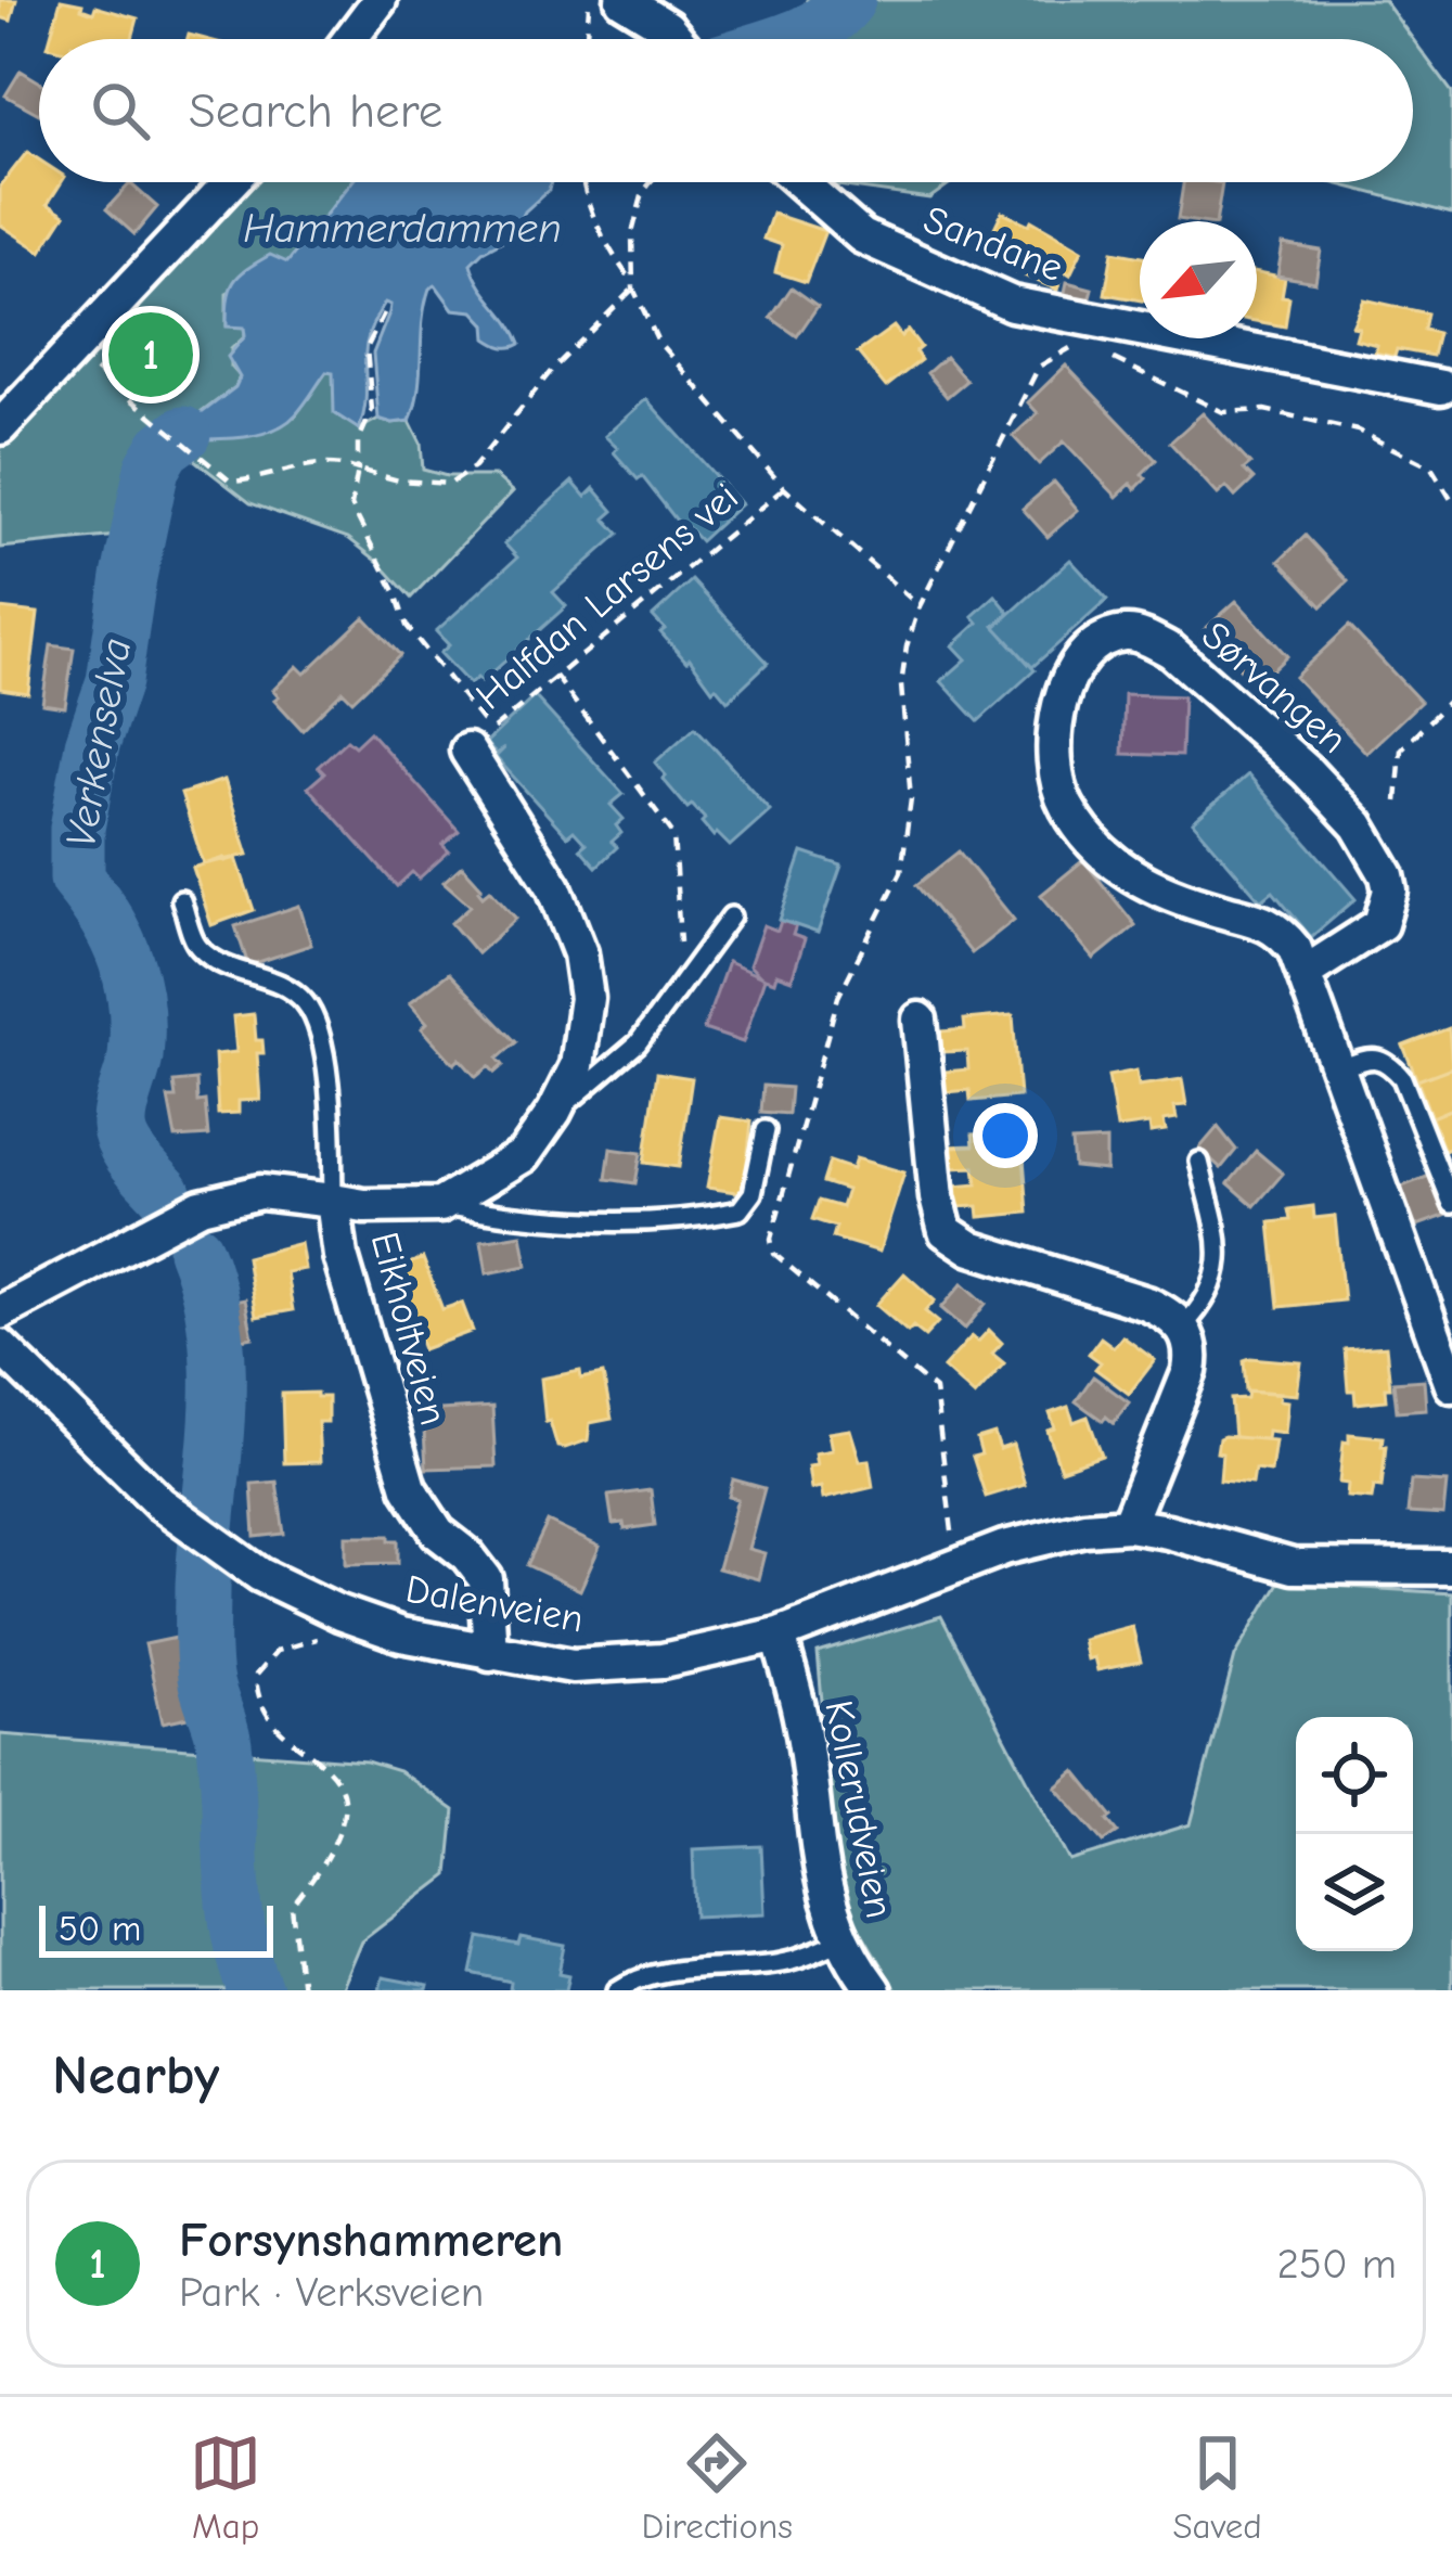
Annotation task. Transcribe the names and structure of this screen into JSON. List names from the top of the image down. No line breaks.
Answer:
{"streets":{"street":["Sandane","Sørvangen","Eikholtveien","Dalenveien","Kollerudveien"],"path":["Halfdan Larsens vei"]},"crossings":[["Eikholtveien","Dalenveien"],["Dalenveien","Kollerudveien"]],"water":["Hammerdammen","Verkenselva"],"scale_bar":"50 m","north":"bottom left","page":{"search":"Search here","pins":"1","scale":"50 m","heading":"Nearby","list":[{"mark":"1","name":"Forsynshammeren","note":"Park · Verksveien","value":"250 m"}],"nav":["Map","Directions","Saved"]}}
